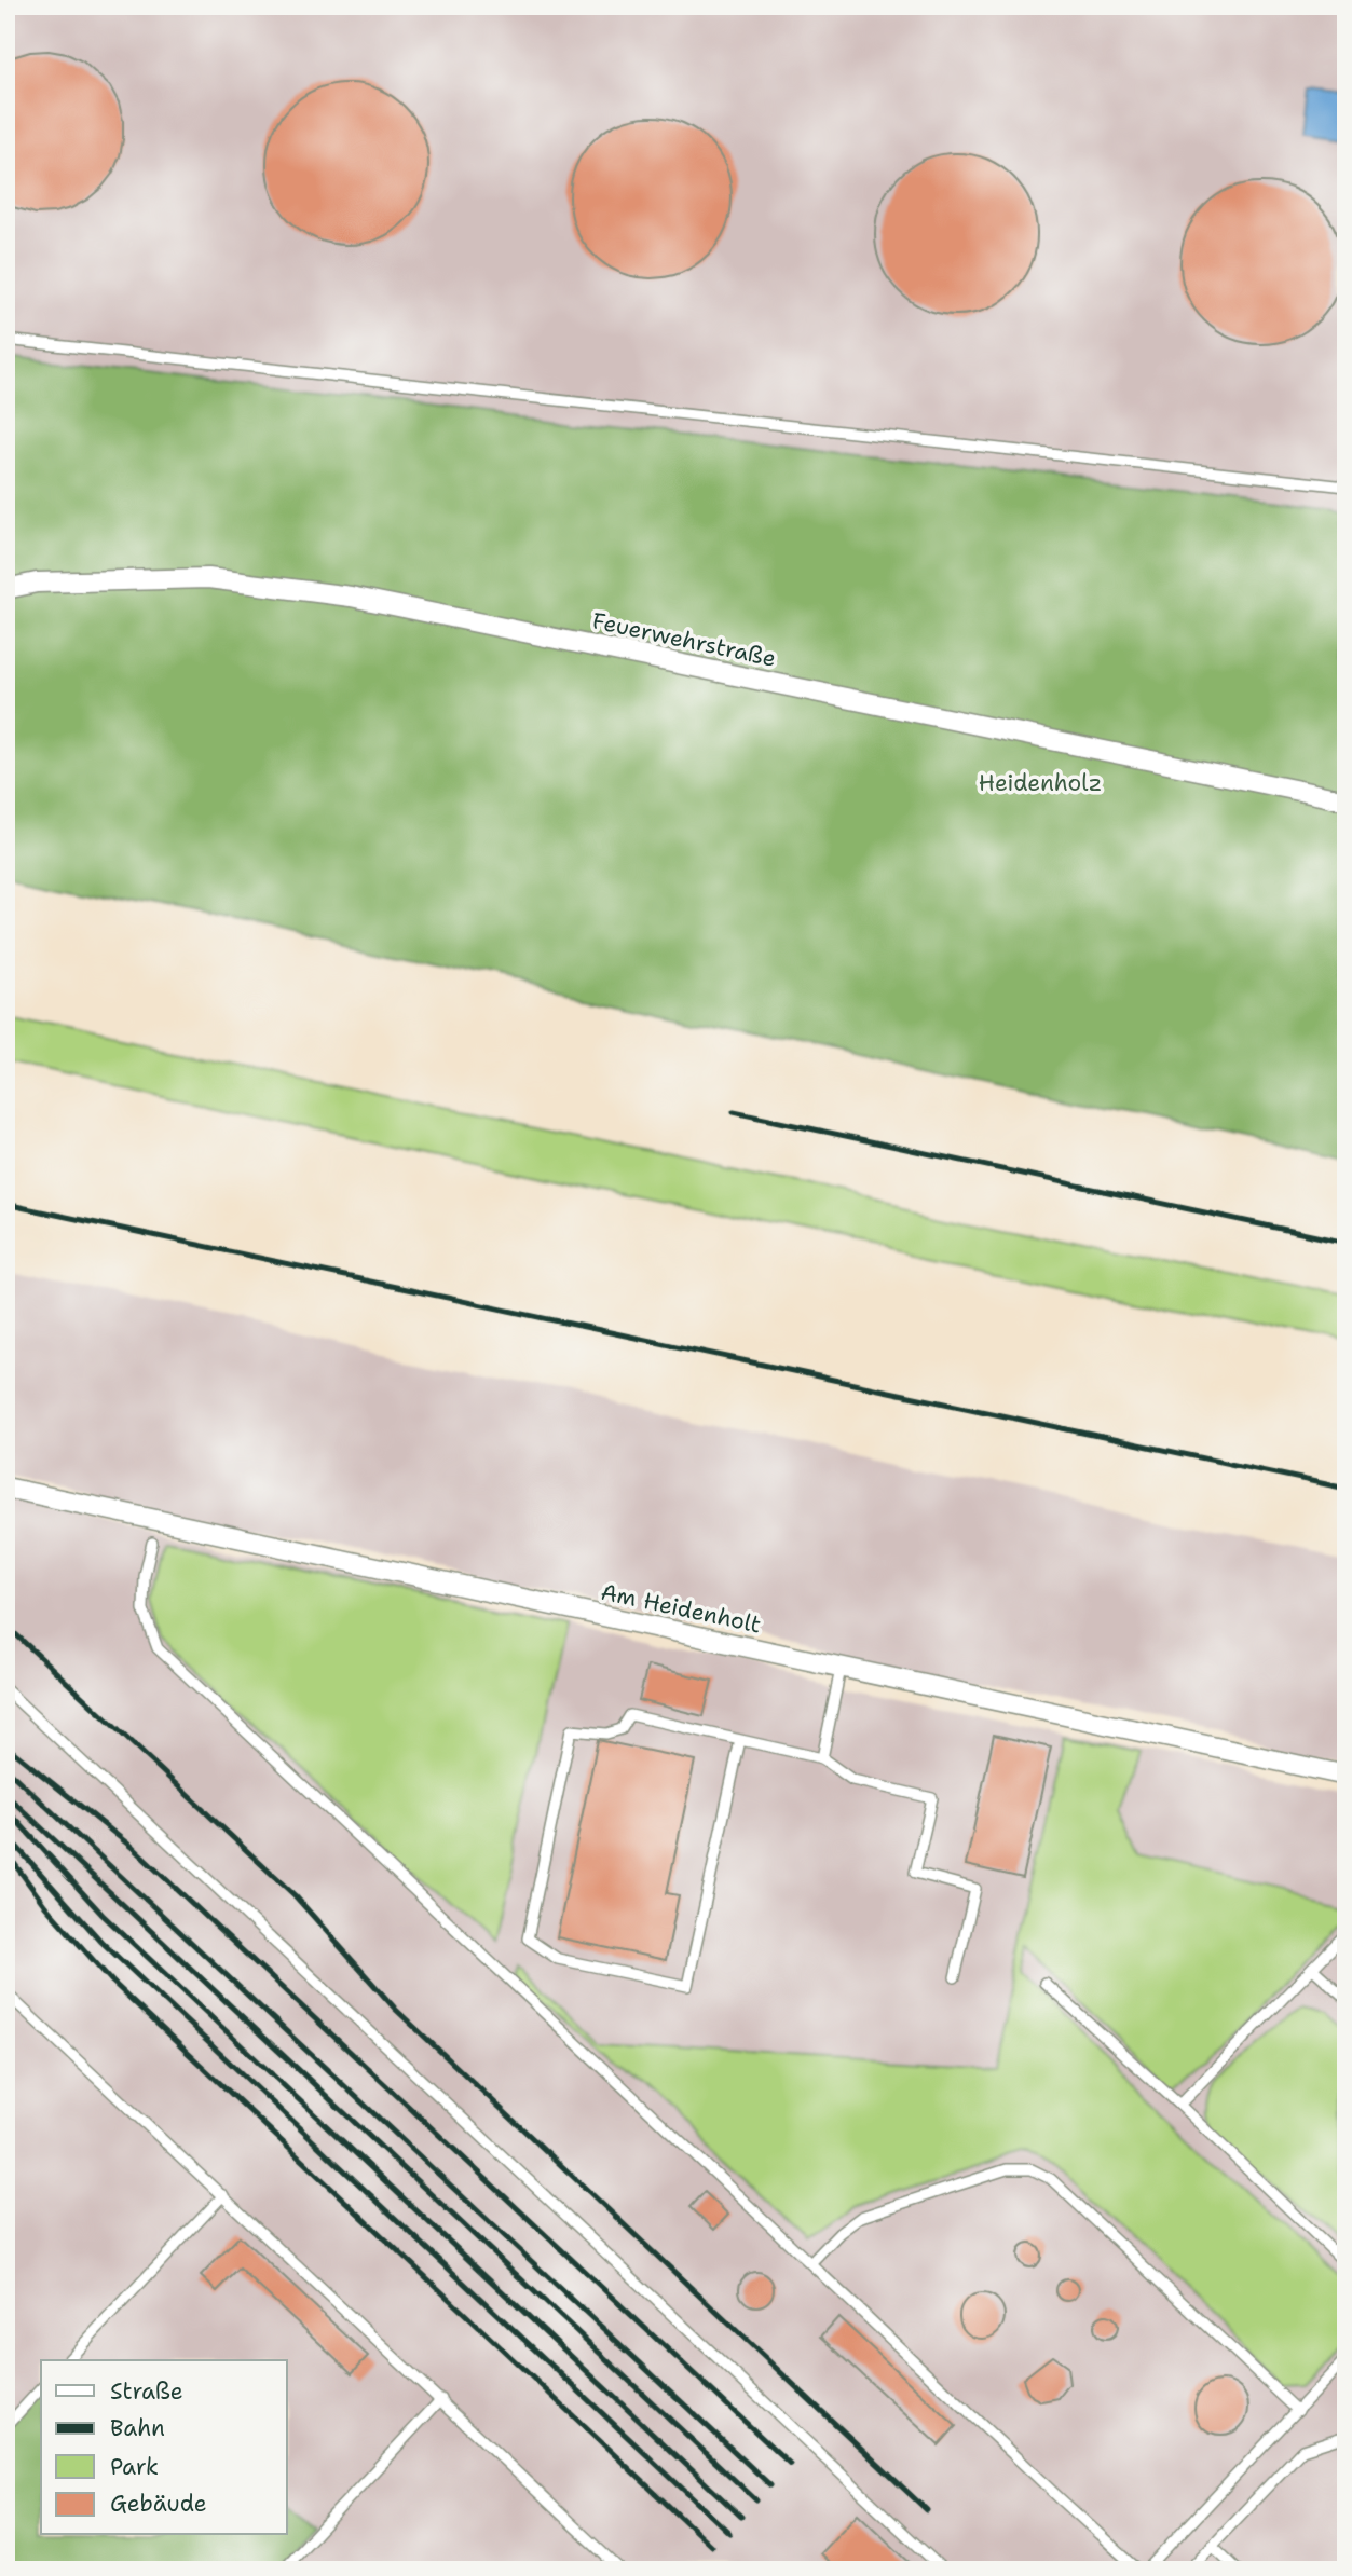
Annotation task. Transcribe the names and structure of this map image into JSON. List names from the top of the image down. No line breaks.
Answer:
{"streets":{"street":["Feuerwehrstraße","Am Heidenholt"]},"parks":["Heidenholz"],"legend":["Straße","Bahn","Park","Gebäude"]}
